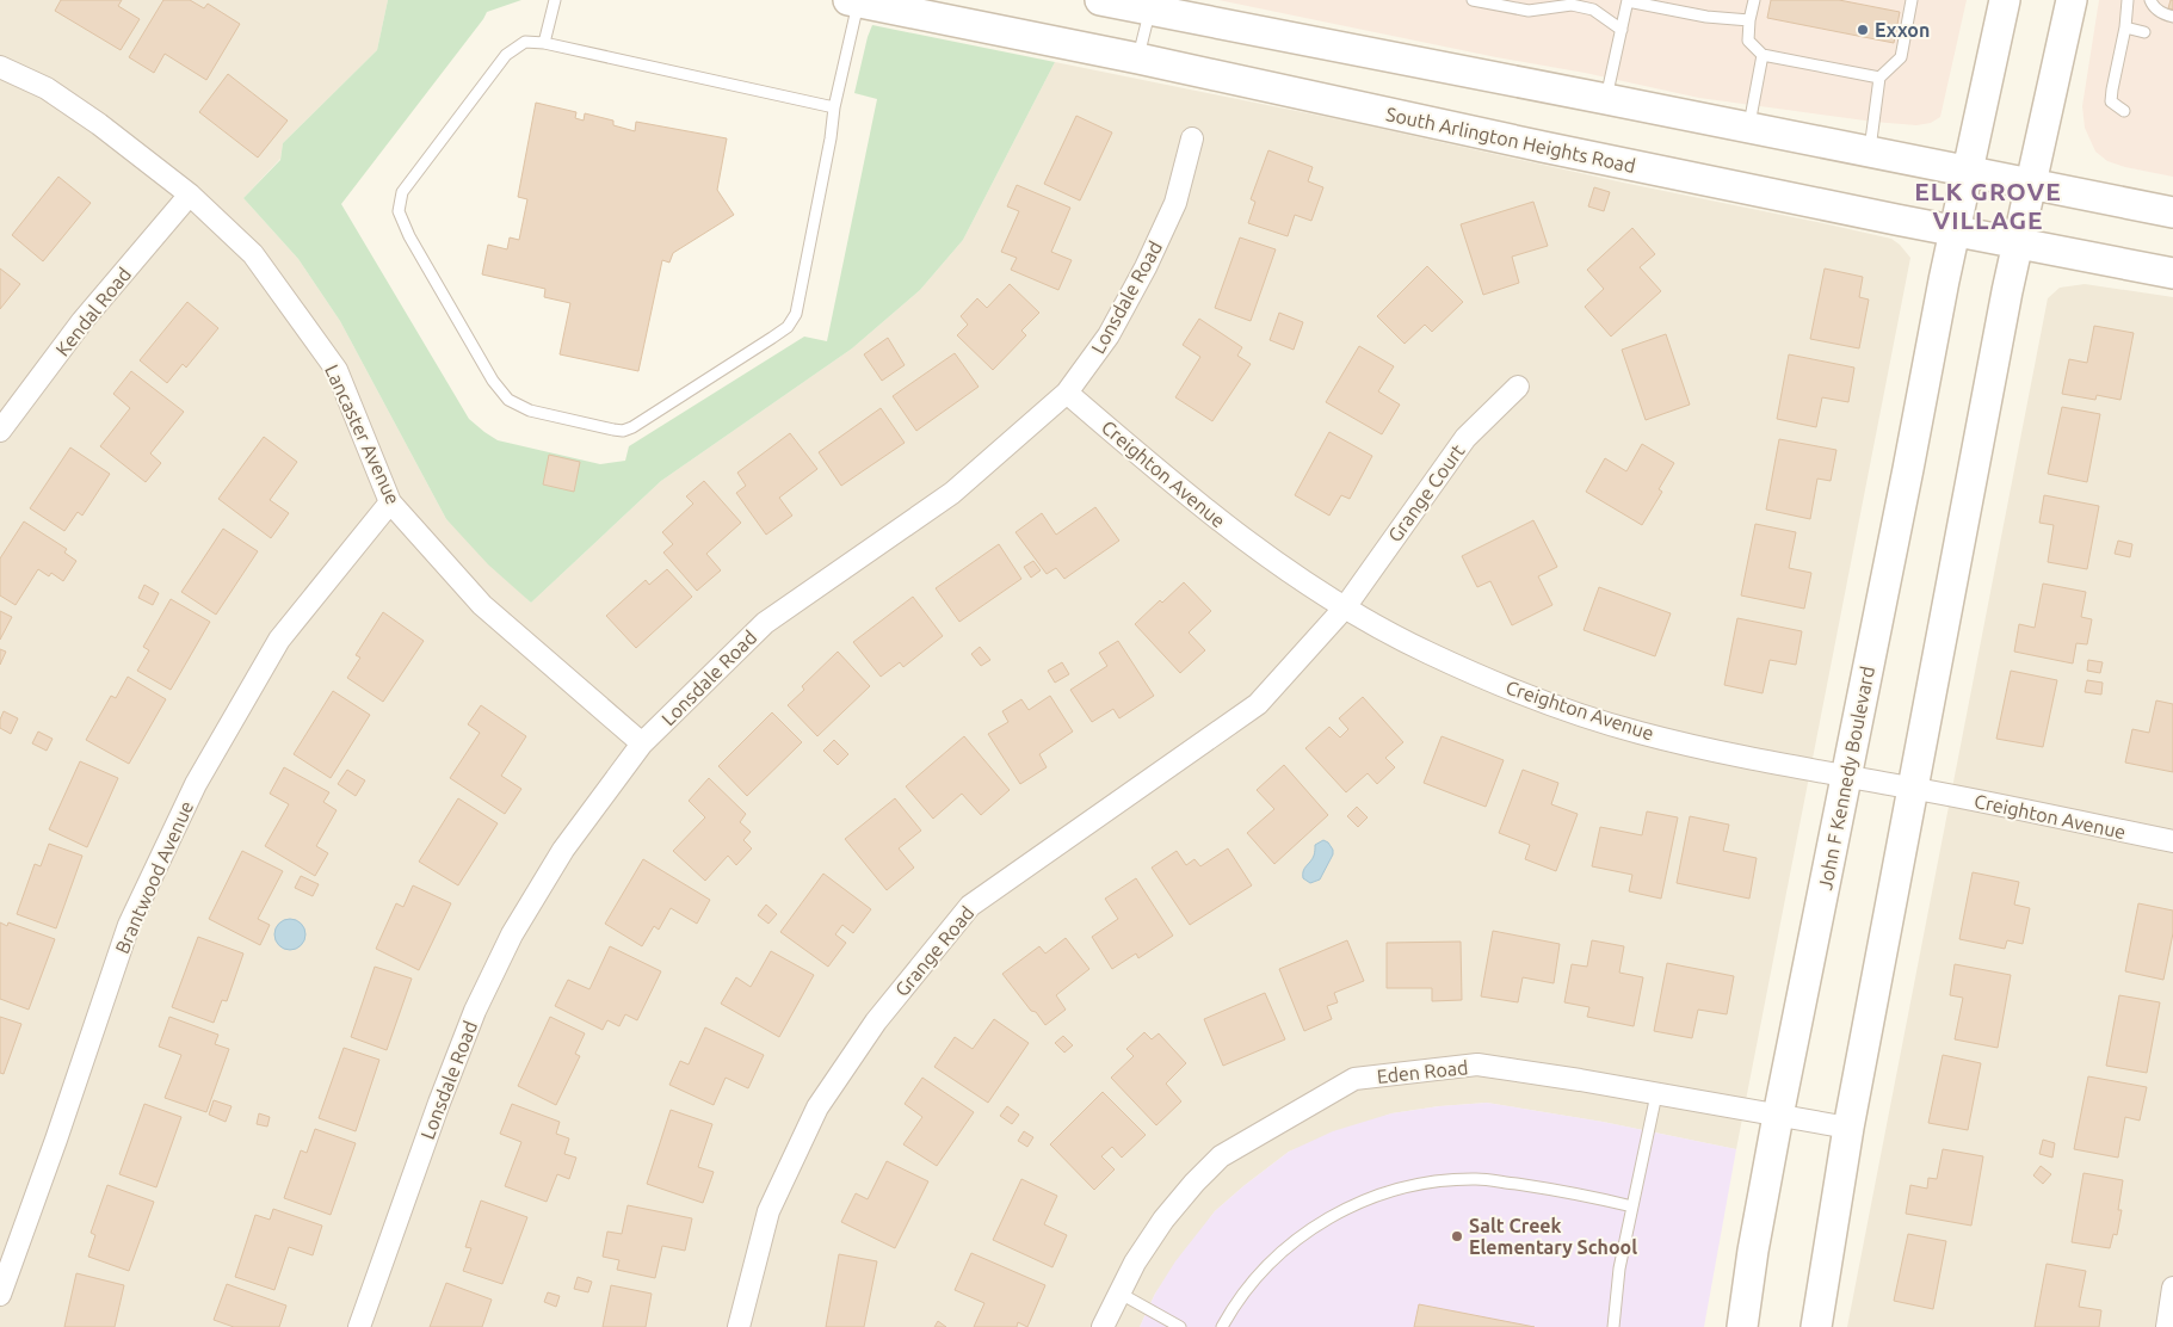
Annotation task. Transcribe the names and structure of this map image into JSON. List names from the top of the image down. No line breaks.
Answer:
{"streets":{"main road":["South Arlington Heights Road","John F Kennedy Boulevard"],"street":["Lonsdale Road","Kendal Road","Lancaster Avenue","Creighton Avenue","Grange Court","Brantwood Avenue","Grange Road","Eden Road"]},"crossings":[["South Arlington Heights Road","John F Kennedy Boulevard"],["Lonsdale Road","Lancaster Avenue"],["Lonsdale Road","Creighton Avenue"],["Kendal Road","Lancaster Avenue"],["Lancaster Avenue","Brantwood Avenue"],["Creighton Avenue","Grange Court"],["Creighton Avenue","John F Kennedy Boulevard"],["Creighton Avenue","Grange Road"],["Grange Court","Grange Road"],["John F Kennedy Boulevard","Eden Road"]],"districts":["ELK GROVE VILLAGE"],"places":["Exxon","Salt Creek Elementary School"]}
